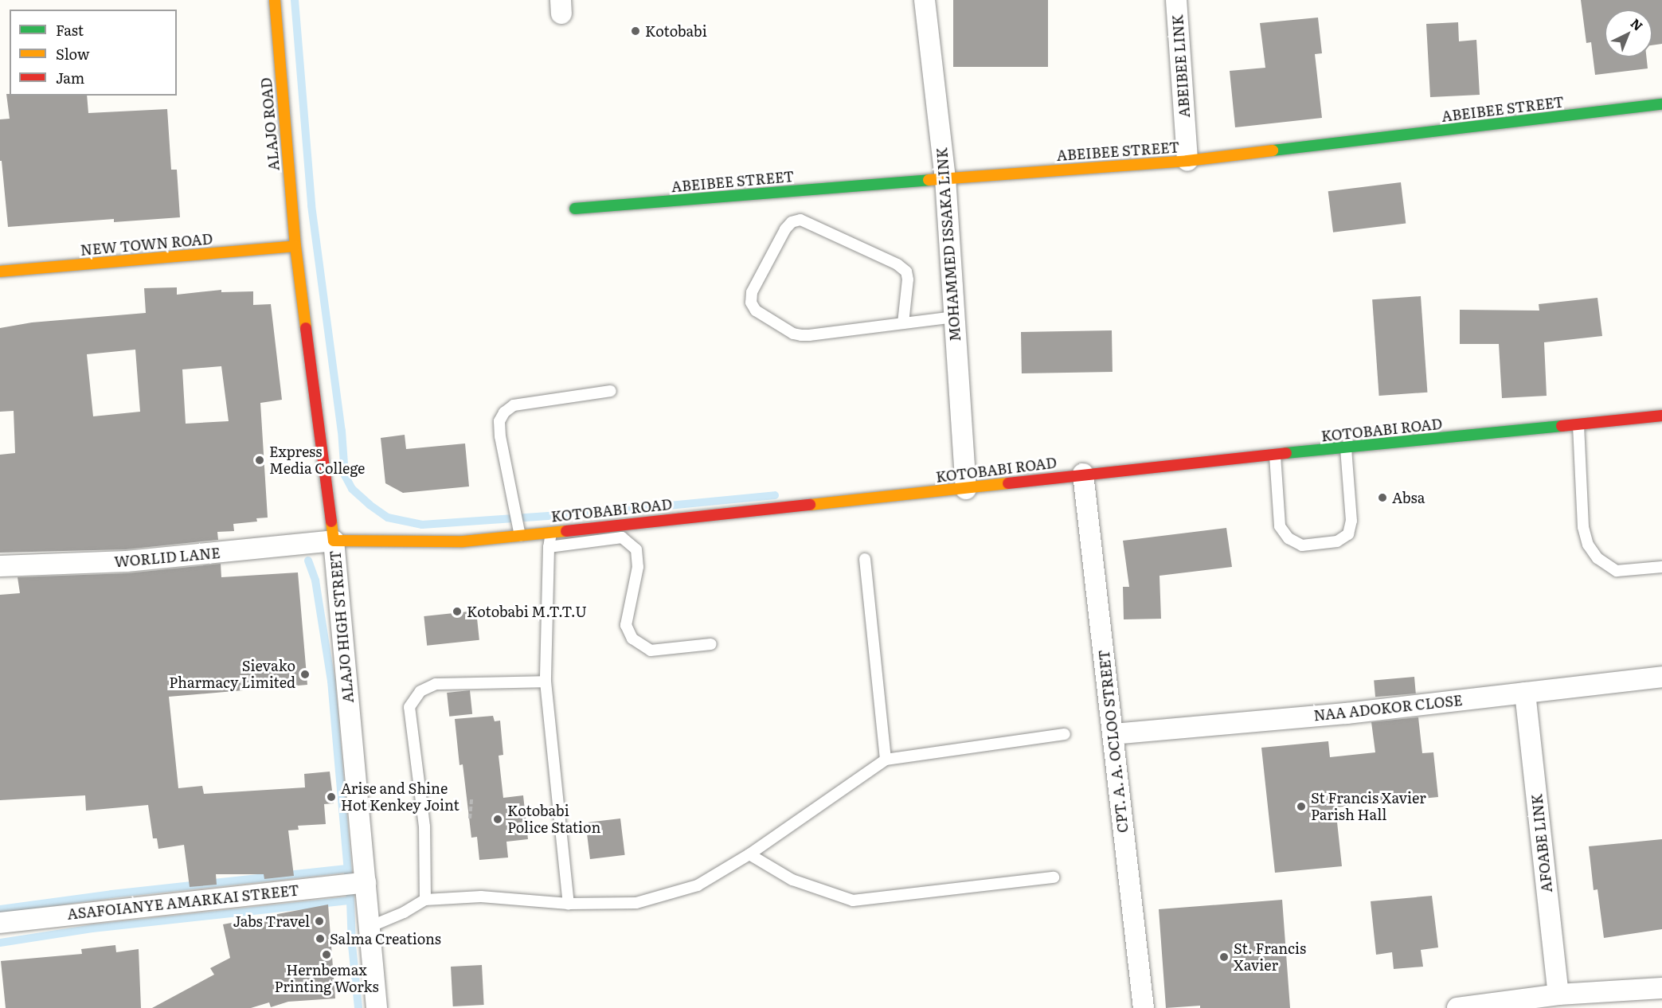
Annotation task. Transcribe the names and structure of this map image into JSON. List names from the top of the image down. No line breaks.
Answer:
{"streets":{"street":["ABEIBEE LINK","ABEIBEE STREET","ALAJO ROAD","NEW TOWN ROAD","MOHAMMED ISSAKA LINK","KOTOBABI ROAD","WORLID LANE","ALAJO HIGH STREET","NAA ADOKOR CLOSE","CPT. A. A. OCLOO STREET","AFOABE LINK","ASAFOIANYE AMARKAI STREET"]},"crossings":[["ABEIBEE LINK","ABEIBEE STREET"],["ABEIBEE STREET","MOHAMMED ISSAKA LINK"],["ALAJO ROAD","NEW TOWN ROAD"],["ALAJO ROAD","ALAJO HIGH STREET"],["NEW TOWN ROAD","ALAJO HIGH STREET"],["MOHAMMED ISSAKA LINK","KOTOBABI ROAD"],["KOTOBABI ROAD","WORLID LANE"],["KOTOBABI ROAD","ALAJO HIGH STREET"],["KOTOBABI ROAD","CPT. A. A. OCLOO STREET"],["WORLID LANE","ALAJO HIGH STREET"],["ALAJO HIGH STREET","ASAFOIANYE AMARKAI STREET"],["NAA ADOKOR CLOSE","CPT. A. A. OCLOO STREET"],["NAA ADOKOR CLOSE","AFOABE LINK"]],"places":["Kotobabi","Express Media College","Absa","Kotobabi M.T.T.U","Sievako Pharmacy Limited","Arise and Shine Hot Kenkey Joint","St Francis Xavier Parish Hall","Kotobabi Police Station","Jabs Travel","Salma Creations","Hernbemax Printing Works","St. Francis Xavier"],"legend":["Fast","Slow","Jam"],"north":"top right"}
